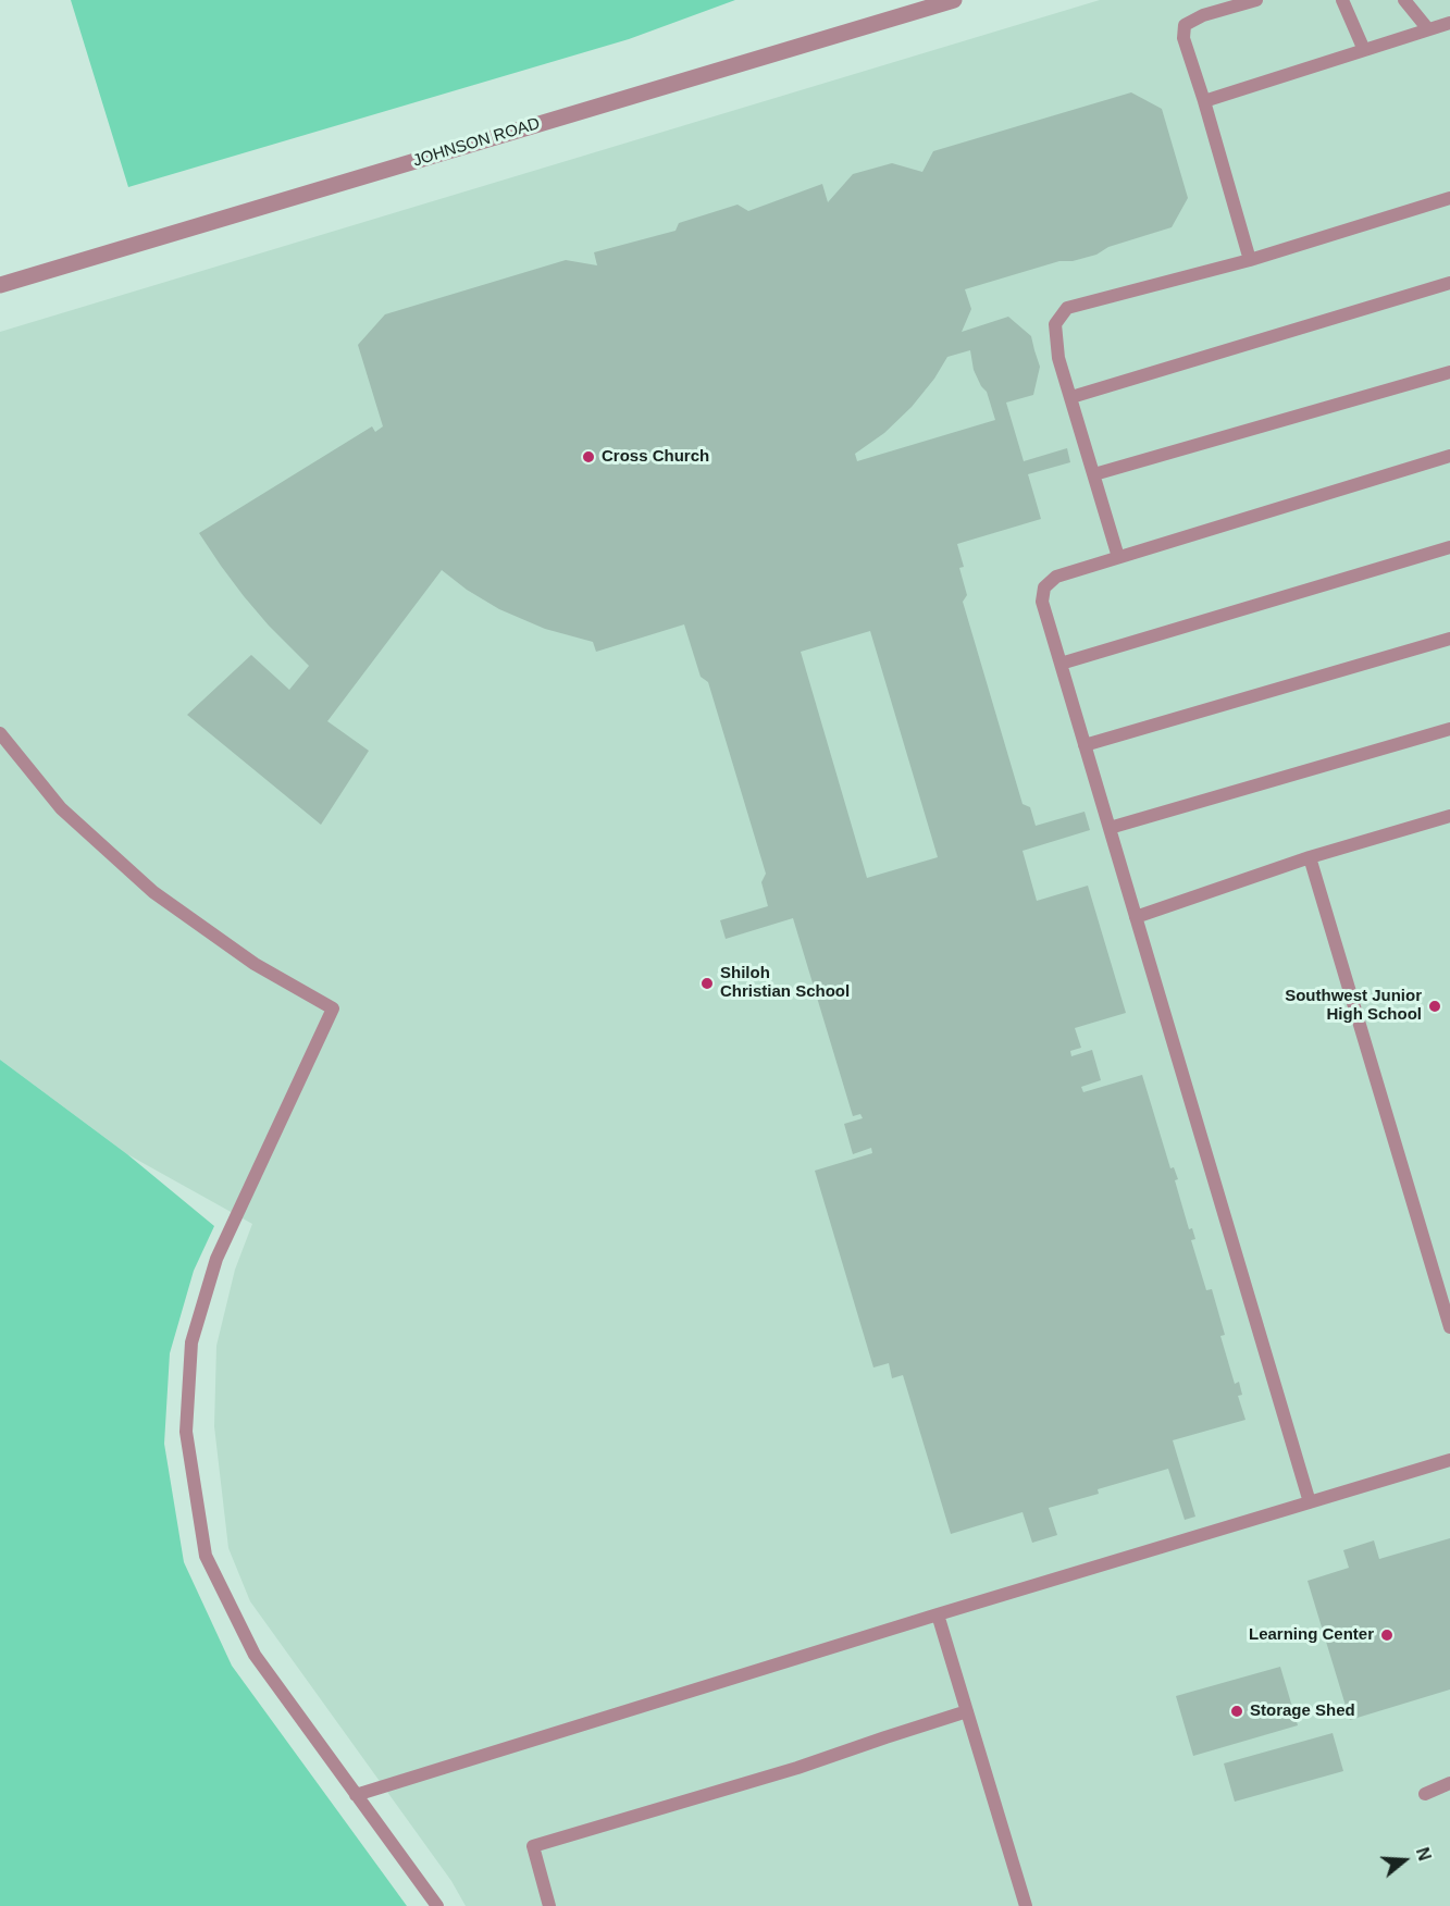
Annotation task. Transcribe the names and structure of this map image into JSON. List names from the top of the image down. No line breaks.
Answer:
{"streets":{"street":["JOHNSON ROAD"]},"places":["Cross Church","Shiloh Christian School","Southwest Junior High School","Learning Center","Storage Shed"],"north":"right"}
